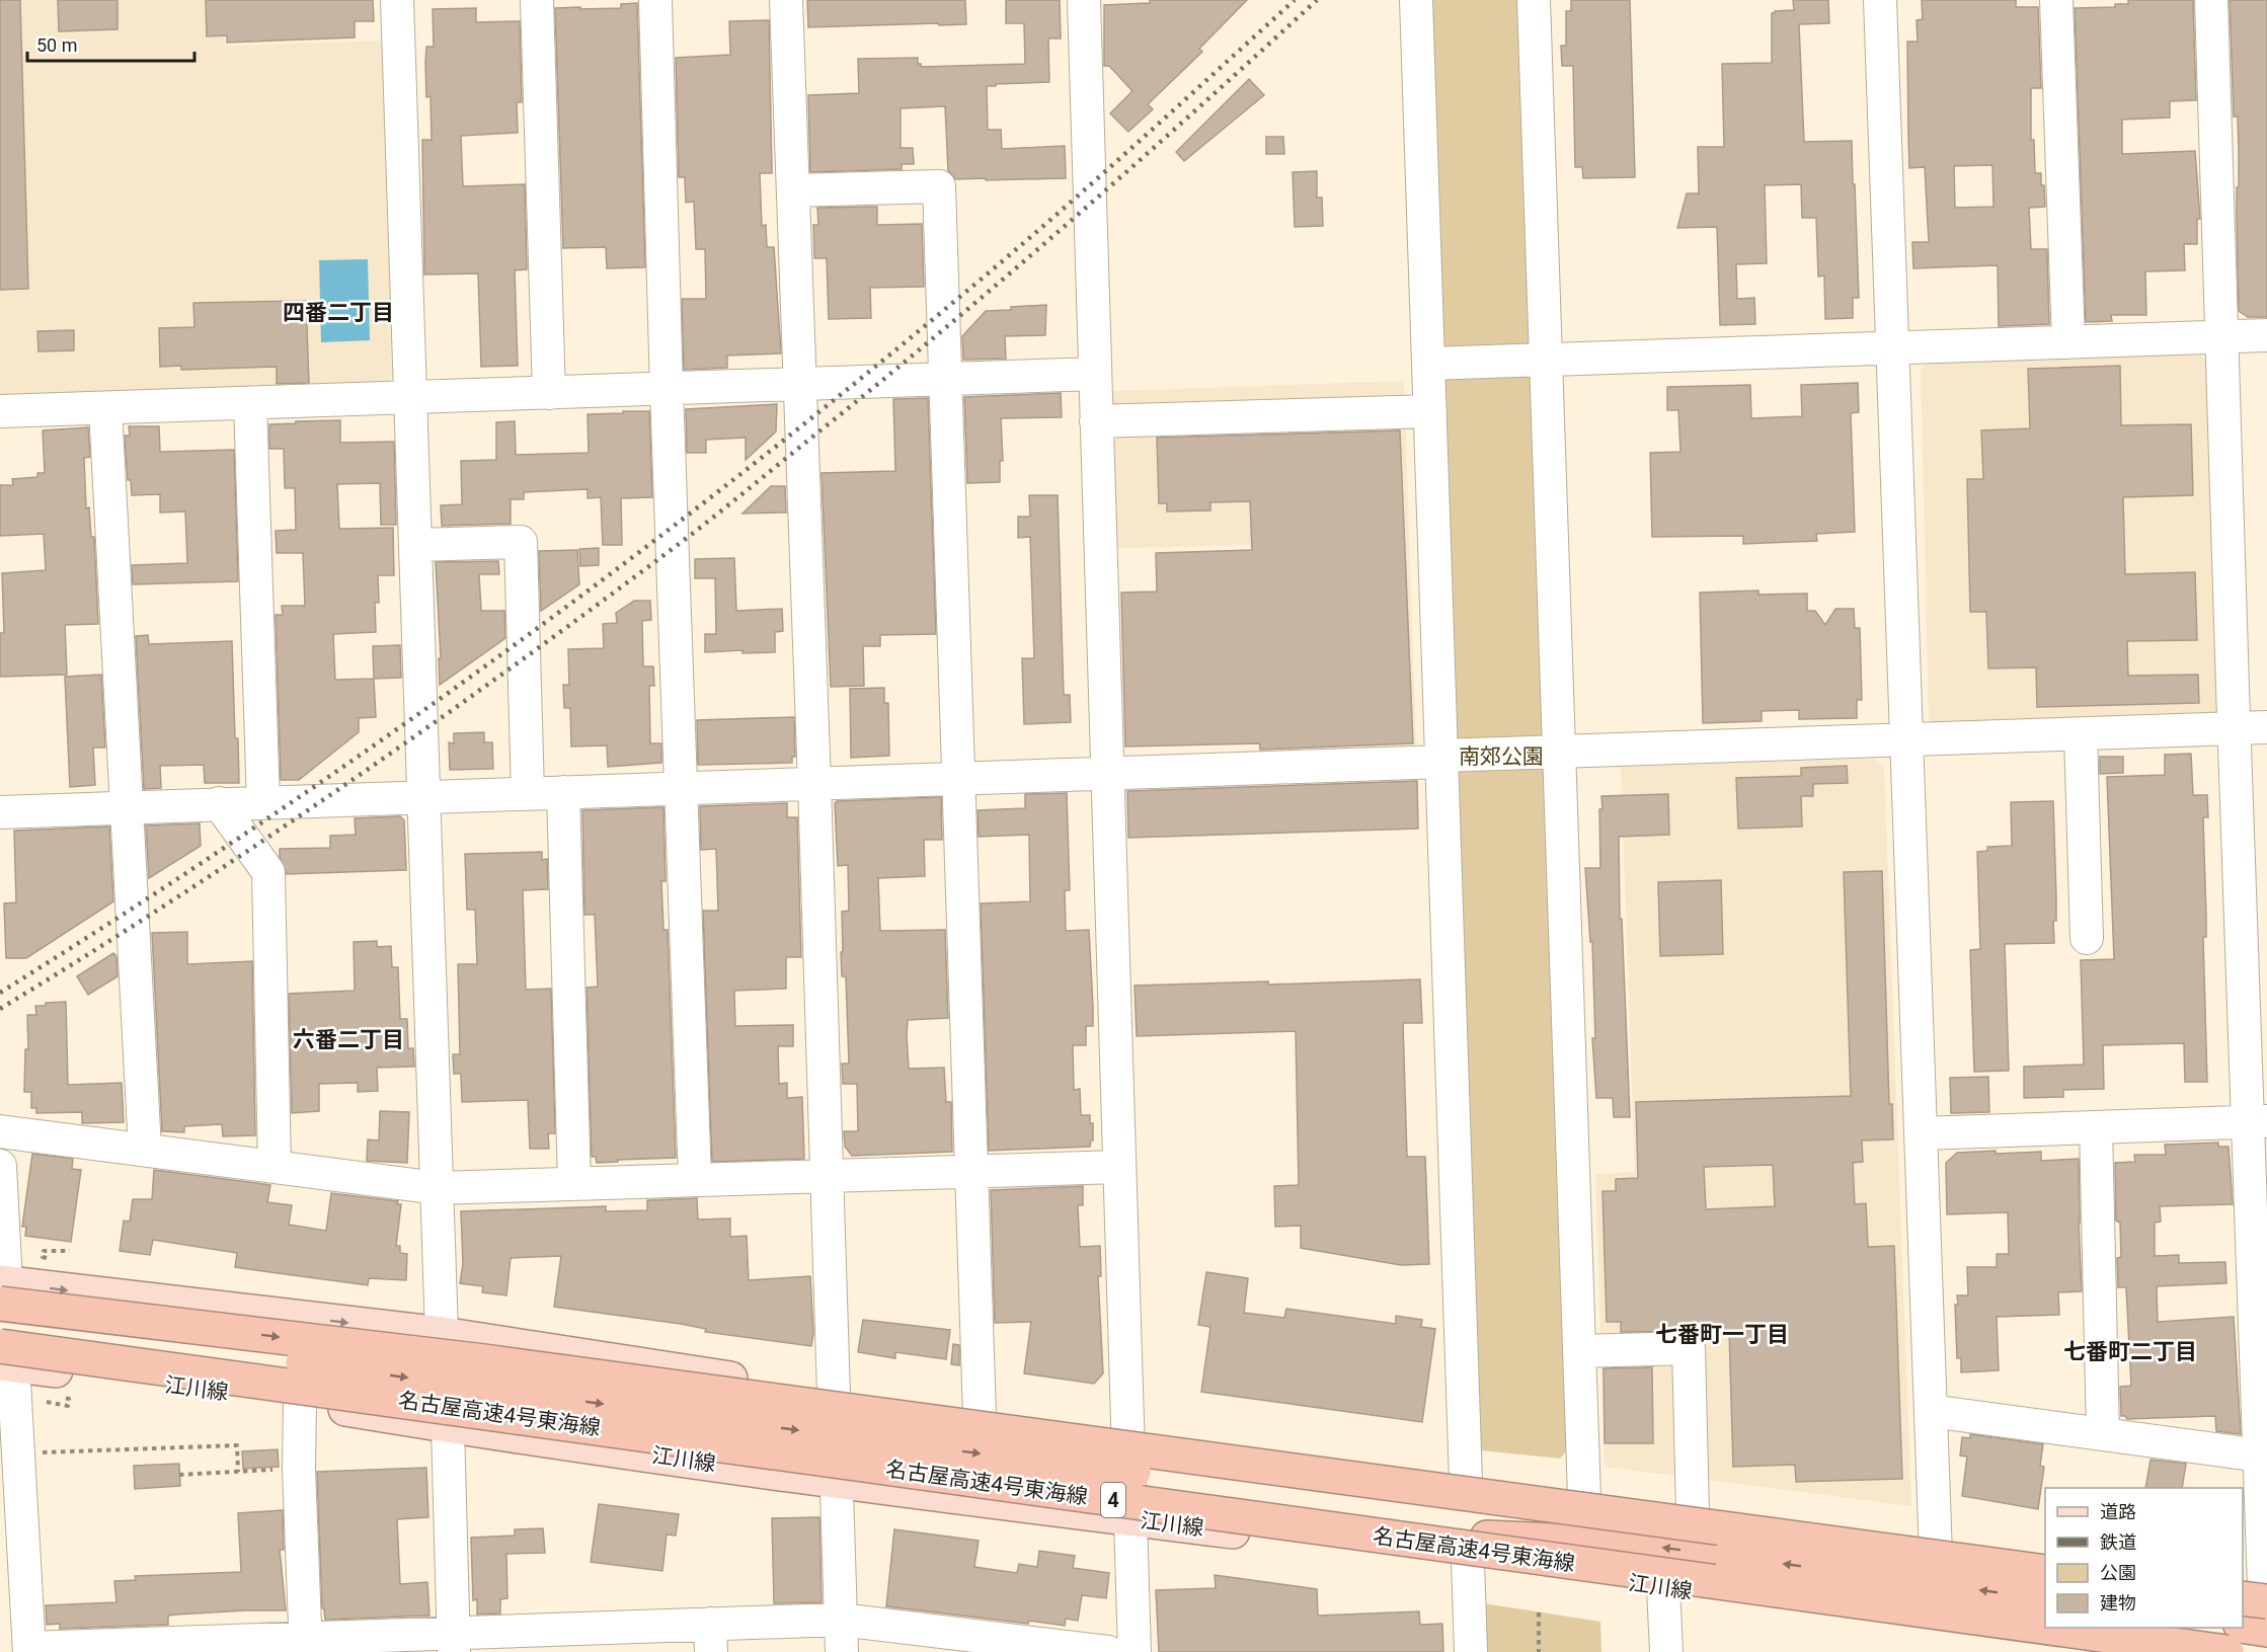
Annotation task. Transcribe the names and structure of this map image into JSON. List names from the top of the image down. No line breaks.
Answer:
{"streets":{"highway":["名古屋高速4号東海線","4"],"main road":["江川線"]},"crossings":[["江川線","名古屋高速4号東海線"]],"districts":["四番二丁目","六番二丁目","七番町一丁目","七番町二丁目"],"parks":["南郊公園"],"legend":["道路","鉄道","公園","建物"],"scale_bar":"50 m"}
